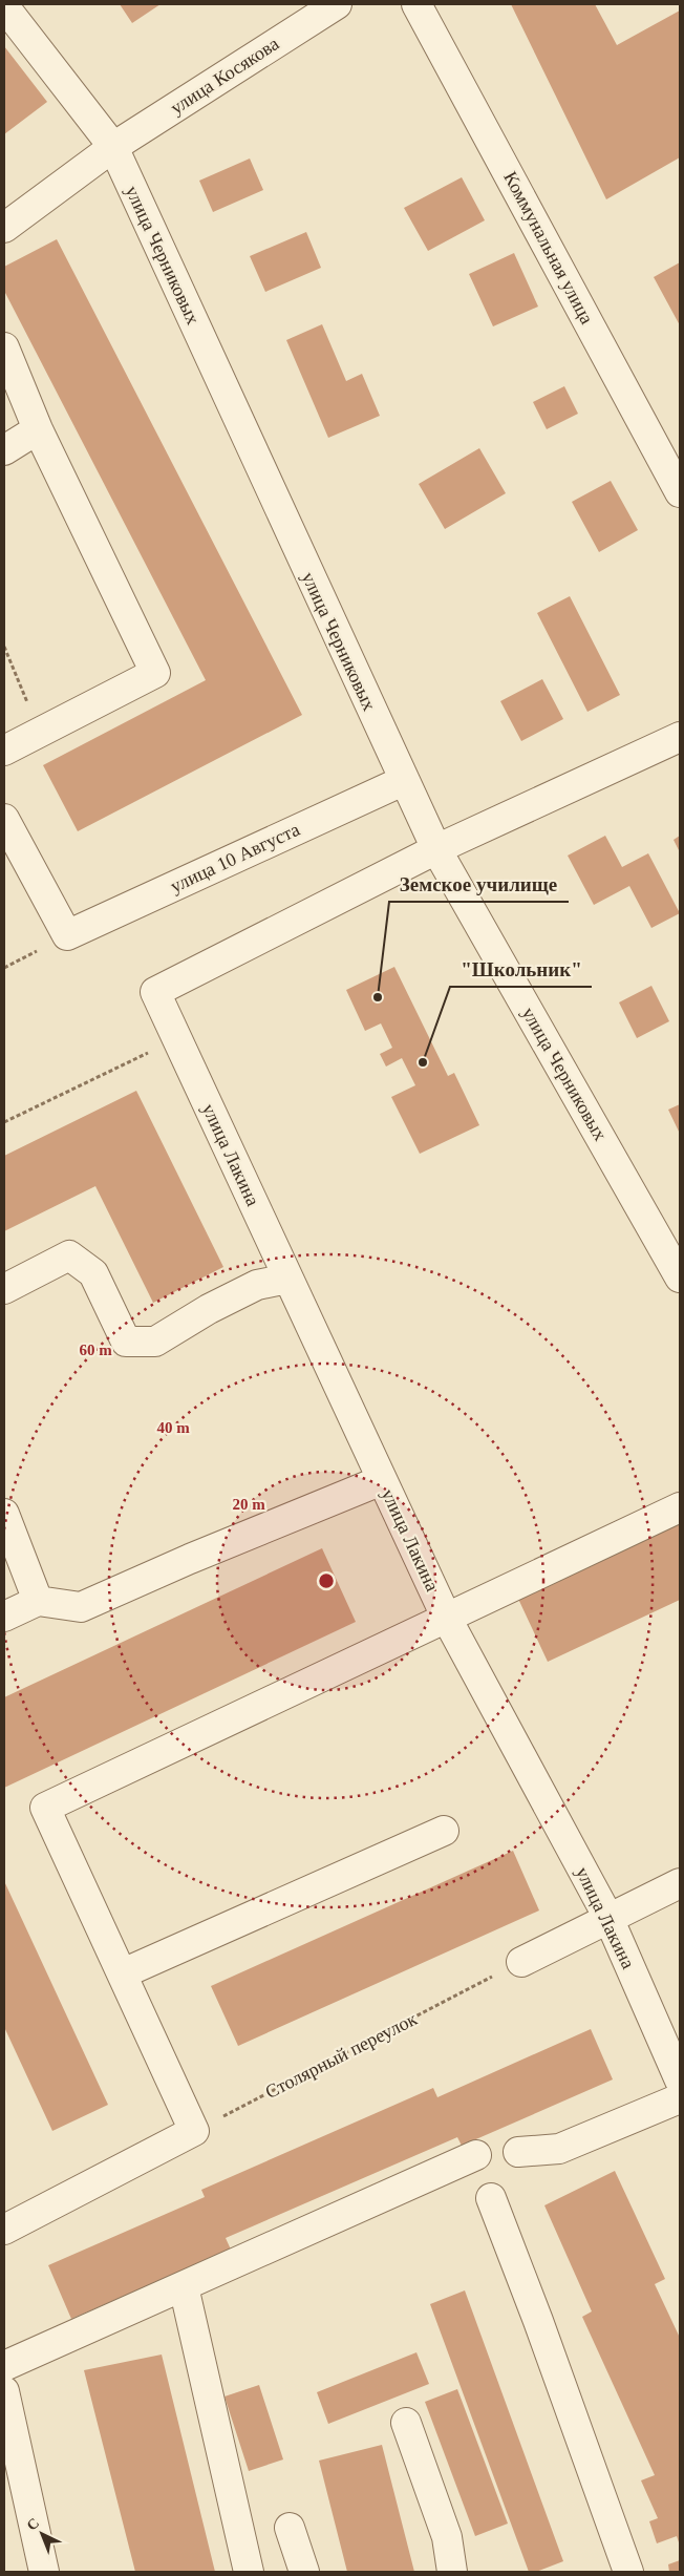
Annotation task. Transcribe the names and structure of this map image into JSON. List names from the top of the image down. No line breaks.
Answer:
{"streets":{"street":["улица Косякова","Коммунальная улица","улица Черниковых","улица 10 Августа","улица Лакина"],"path":["Столярный переулок"]},"crossings":[["улица Косякова","улица Черниковых"],["улица Черниковых","улица 10 Августа"],["улица Черниковых","улица Лакина"]],"places":["Земское училище","\"Школьник\""],"north":"top left","rings":["60 m","40 m","20 m"]}
